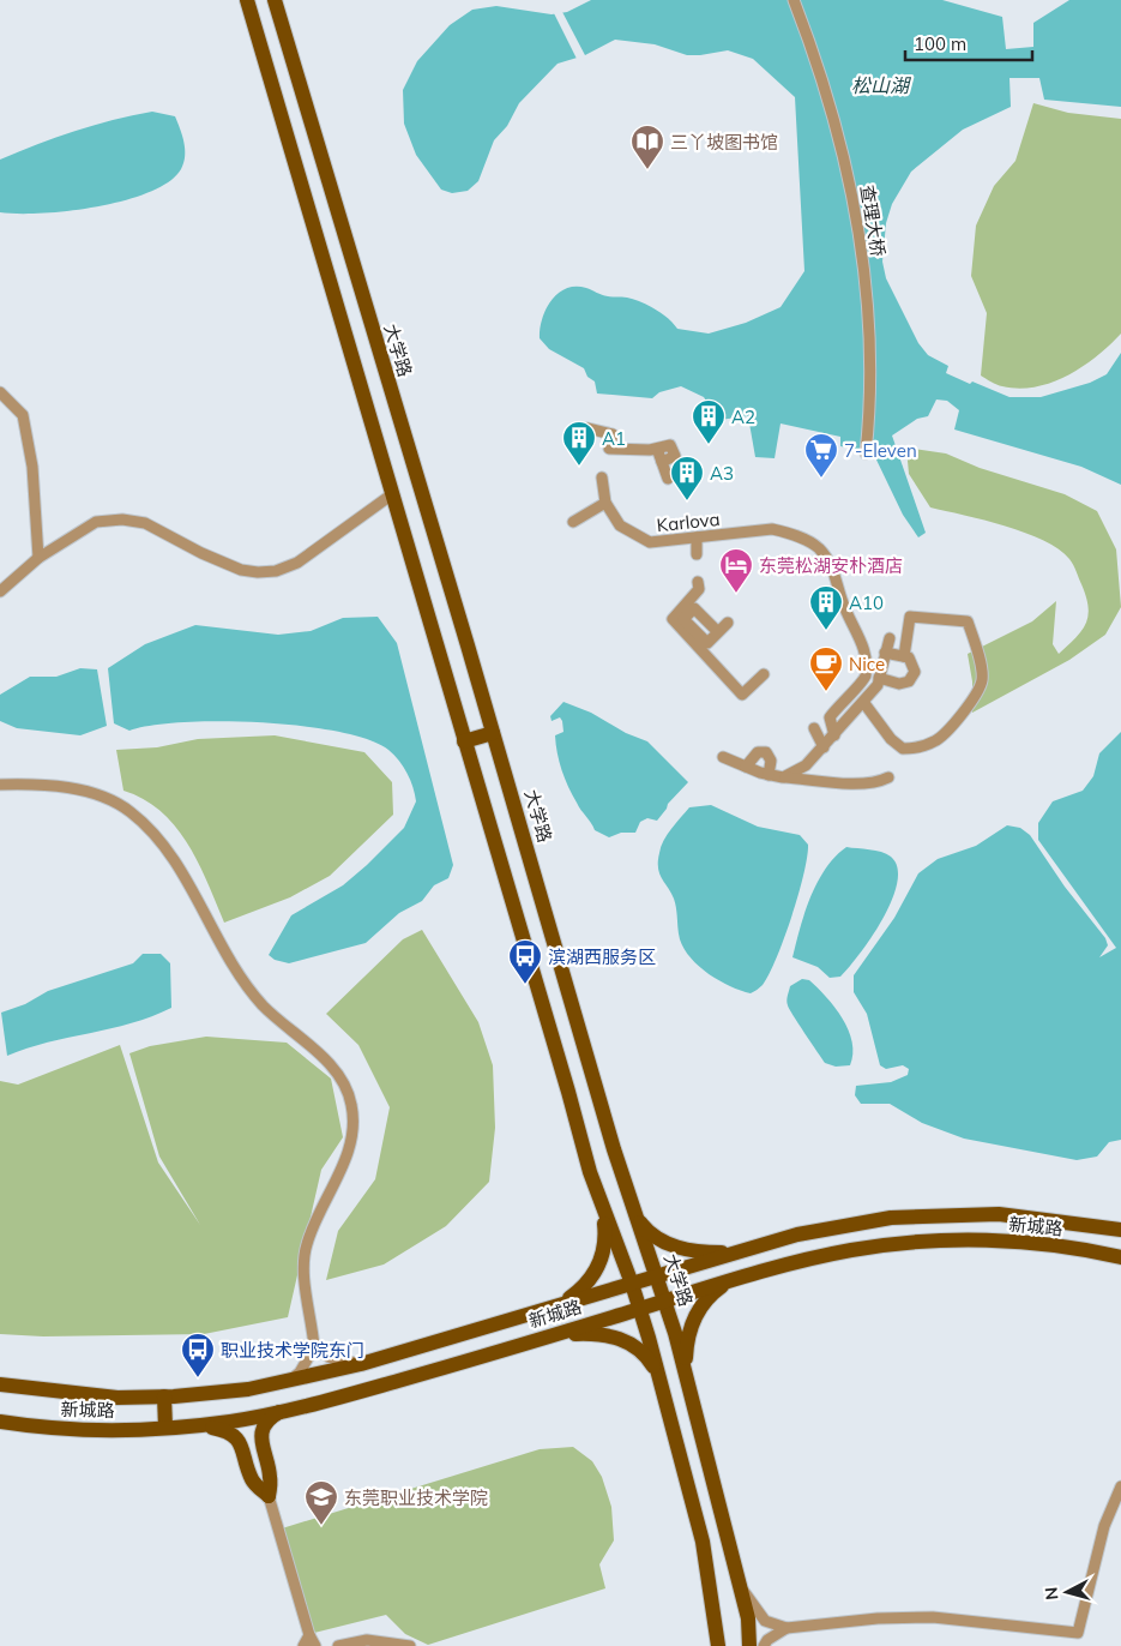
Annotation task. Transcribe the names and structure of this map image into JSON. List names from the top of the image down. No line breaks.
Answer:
{"streets":{"main road":["大学路","新城路"],"street":["查理大桥","Karlova"]},"crossings":[["大学路","新城路"]],"water":["松山湖"],"places":{"library":["三丫坡图书馆"],"building":["A2","A1","A3","A10"],"supermarket":["7-Eleven"],"hotel":["东莞松湖安朴酒店"],"cafe":["Nice"],"bus stop":["滨湖西服务区","职业技术学院东门"],"school or university":["东莞职业技术学院"]},"scale_bar":"100 m","north":"left"}
